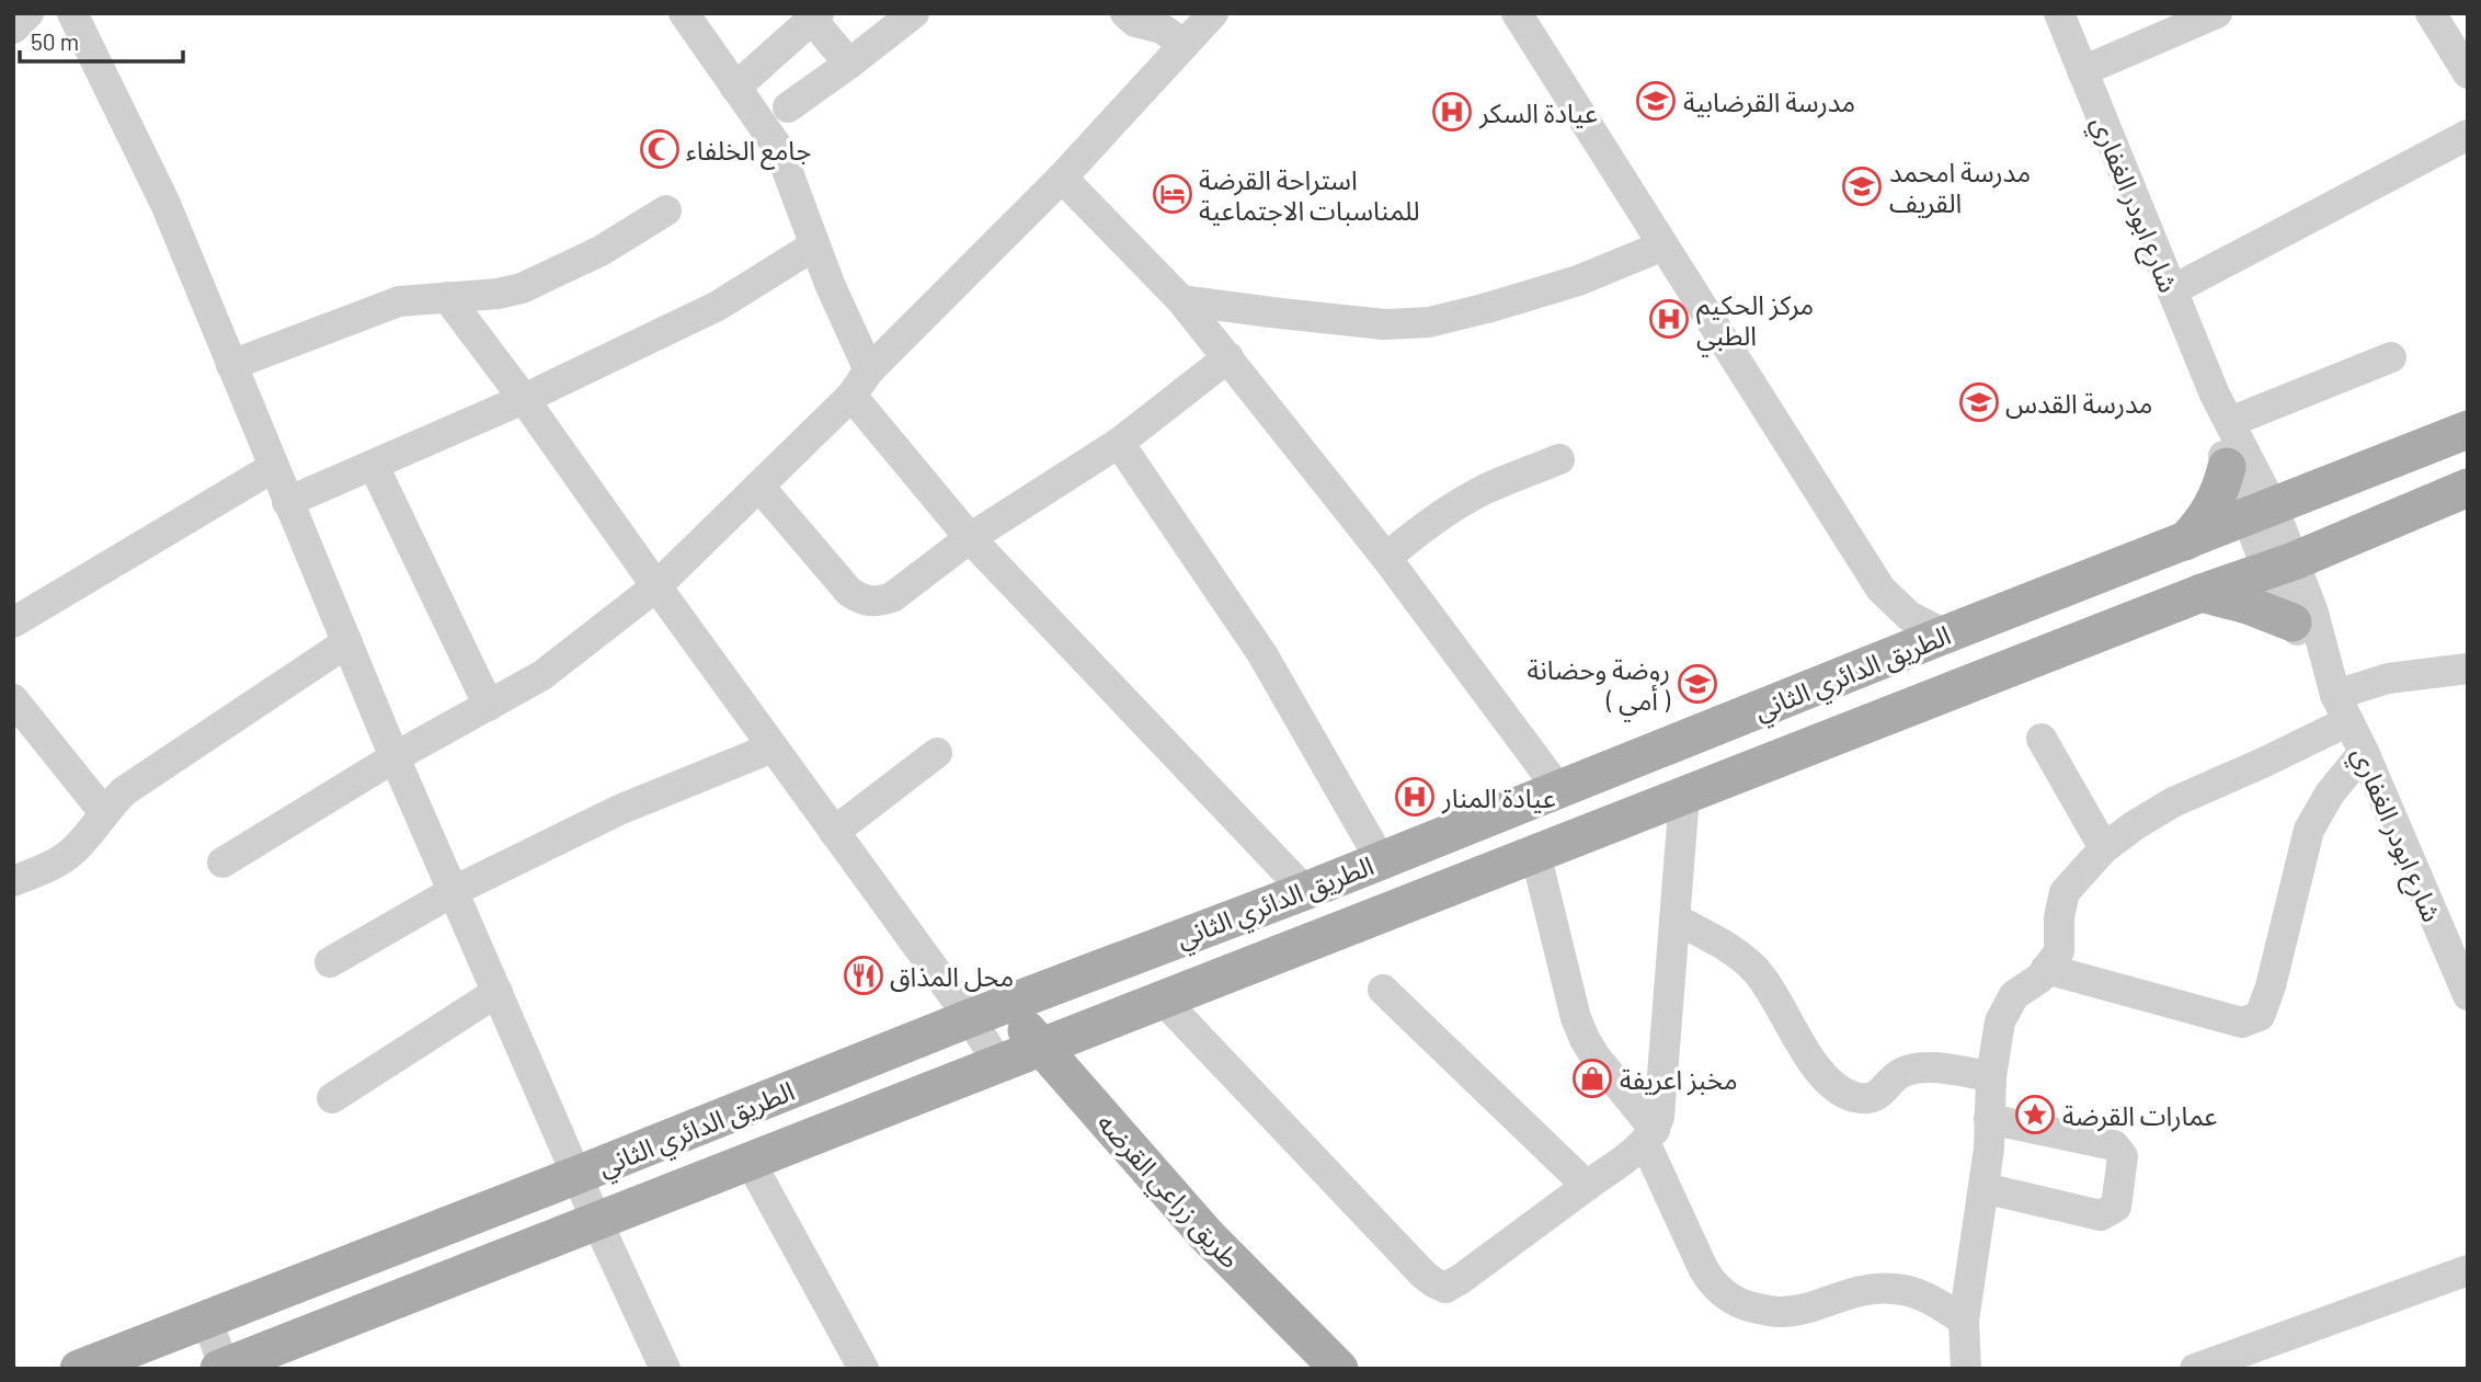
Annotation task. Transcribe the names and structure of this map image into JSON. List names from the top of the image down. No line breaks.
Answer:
{"streets":{"main road":["الطريق الدائري الثاني","طريق زراعي القرضه"],"street":["شارع ابودر الغفاري"]},"crossings":[["شارع ابودر الغفاري","الطريق الدائري الثاني"],["الطريق الدائري الثاني","طريق زراعي القرضه"]],"places":{"school or university":["مدرسة القرضابية","مدرسة امحمد القريف","مدرسة القدس","روضة وحضانة ( أمي )"],"hospital":["عيادة السكر","مركز الحكيم الطبي","عيادة المنار"],"mosque":["جامع الخلفاء"],"hotel":["استراحة القرضة للمناسبات الاجتماعية"],"restaurant":["محل المذاق"],"shop":["مخبز اعريفة"],"place":["عمارات القرضة"]},"scale_bar":"50 m"}
